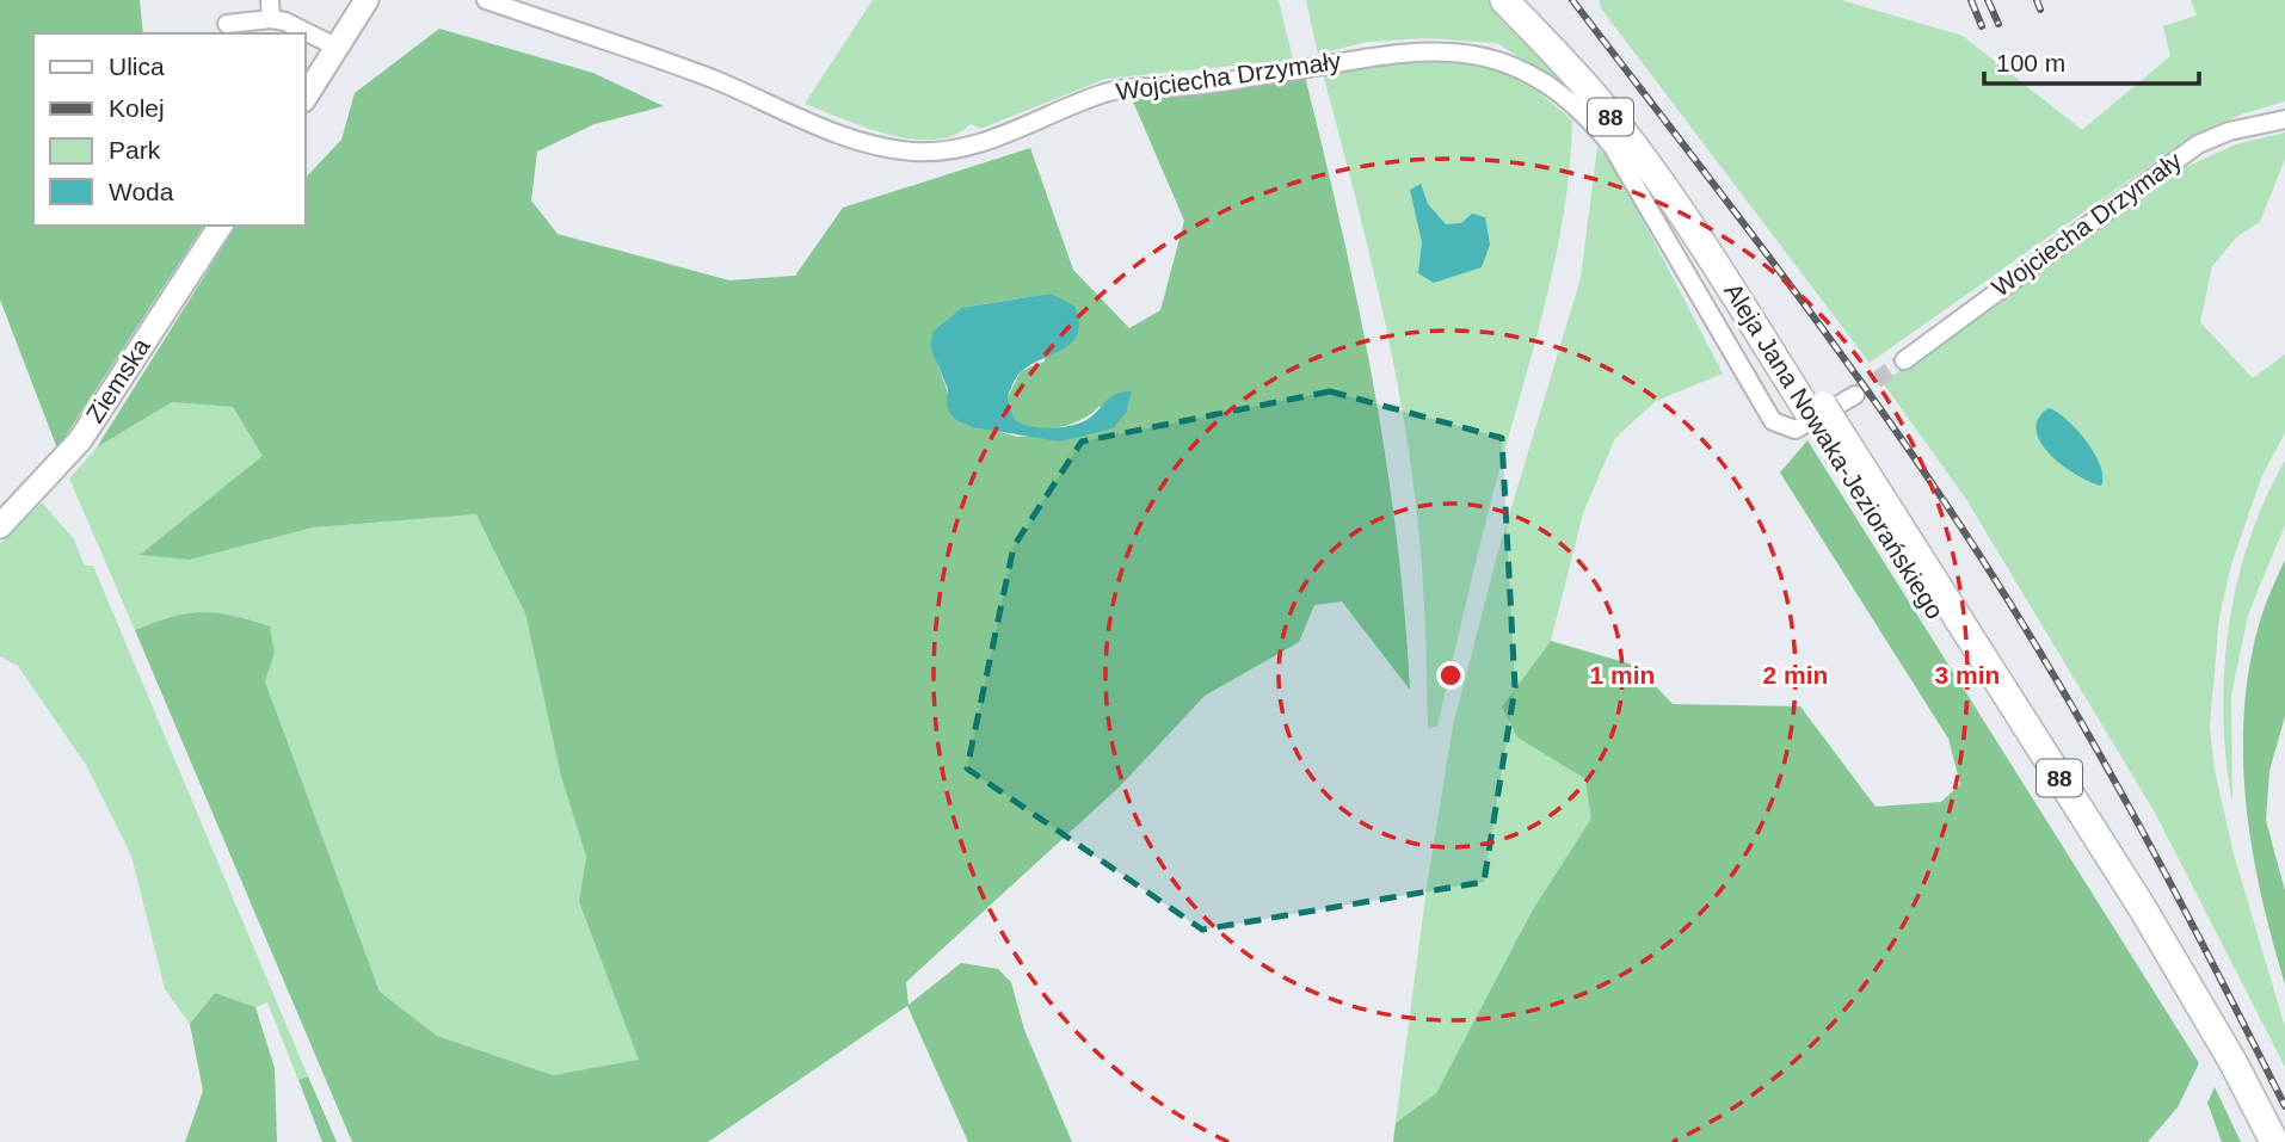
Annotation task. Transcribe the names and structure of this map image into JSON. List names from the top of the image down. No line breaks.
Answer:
{"streets":{"main road":["88","Aleja Jana Nowaka-Jeziorańskiego"],"street":["Wojciecha Drzymały","Ziemska"]},"legend":["Ulica","Kolej","Park","Woda"],"scale_bar":"100 m","rings":["1 min","2 min","3 min"]}
